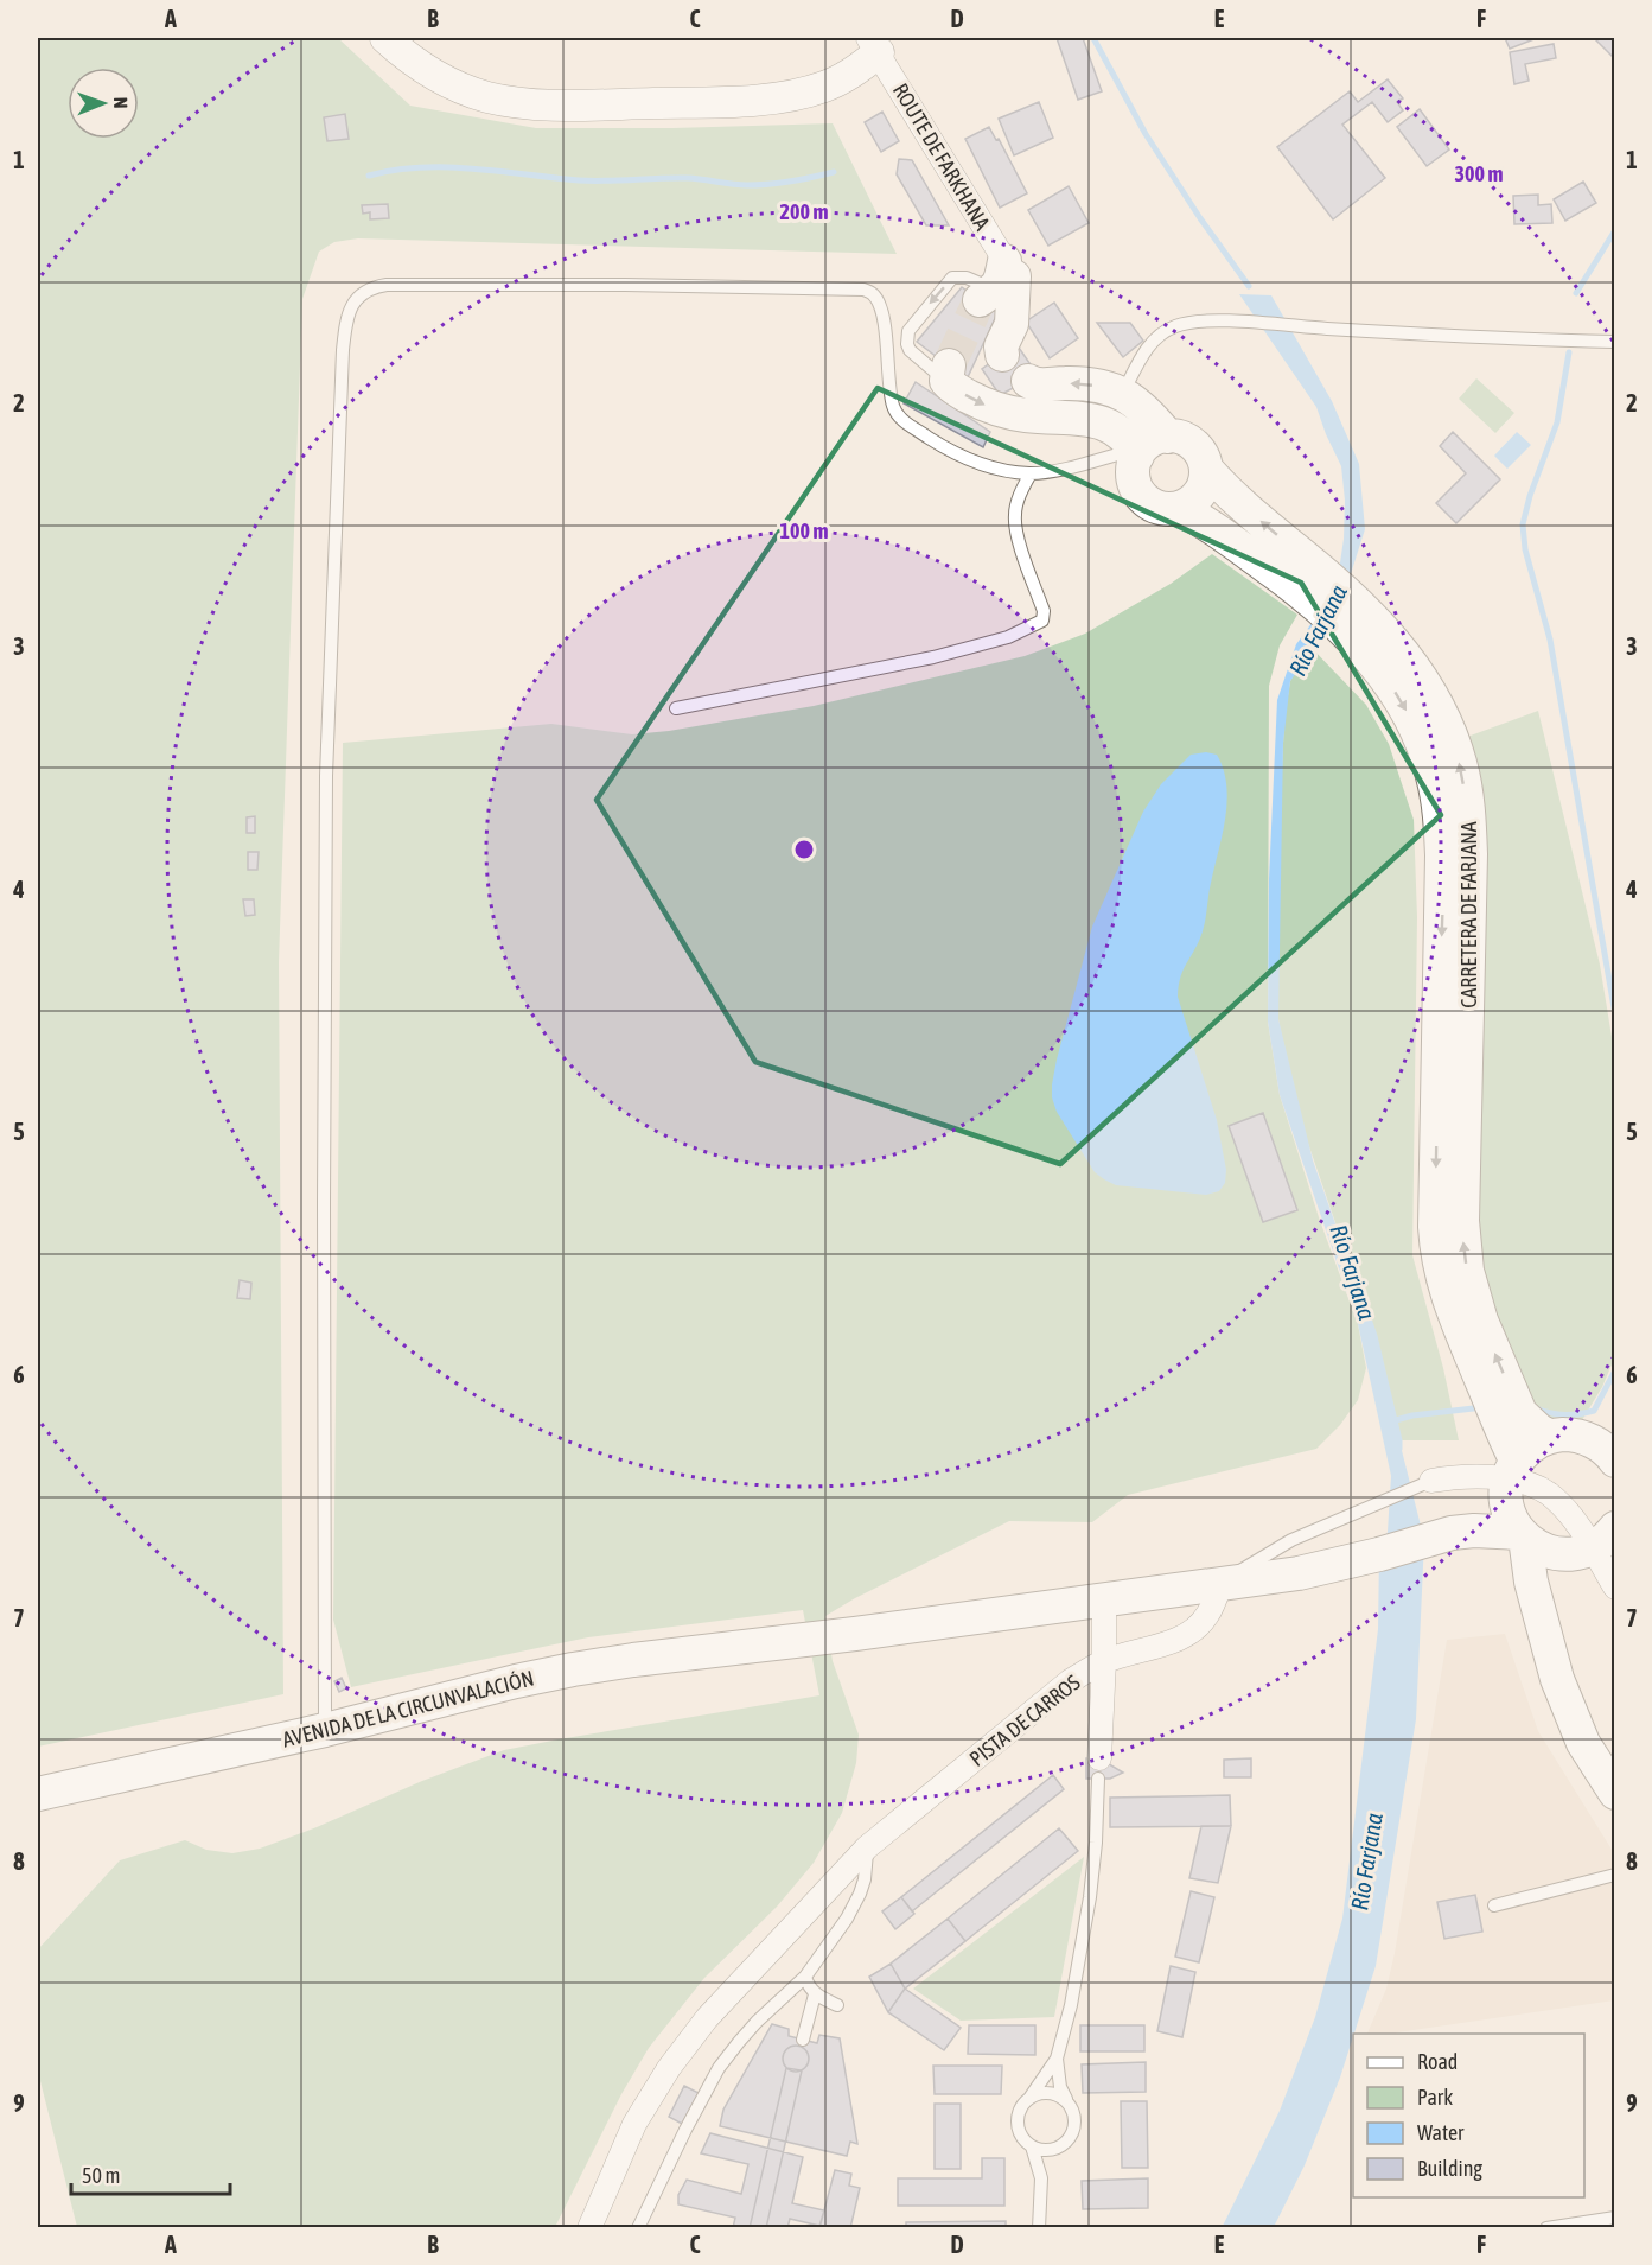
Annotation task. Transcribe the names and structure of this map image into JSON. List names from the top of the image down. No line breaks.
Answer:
{"streets":{"main road":["CARRETERA DE FARJANA","AVENIDA DE LA CIRCUNVALACIÓN"],"street":["ROUTE DE FARKHANA","PISTA DE CARROS"]},"crossings":[["AVENIDA DE LA CIRCUNVALACIÓN","PISTA DE CARROS"]],"water":["Río Farjana"],"legend":["Road","Park","Water","Building"],"scale_bar":"50 m","north":"right","grid":{"columns":["A","B","C","D","E","F"],"rows":["1","2","3","4","5","6","7","8","9"]},"rings":["300 m","200 m","100 m"]}
